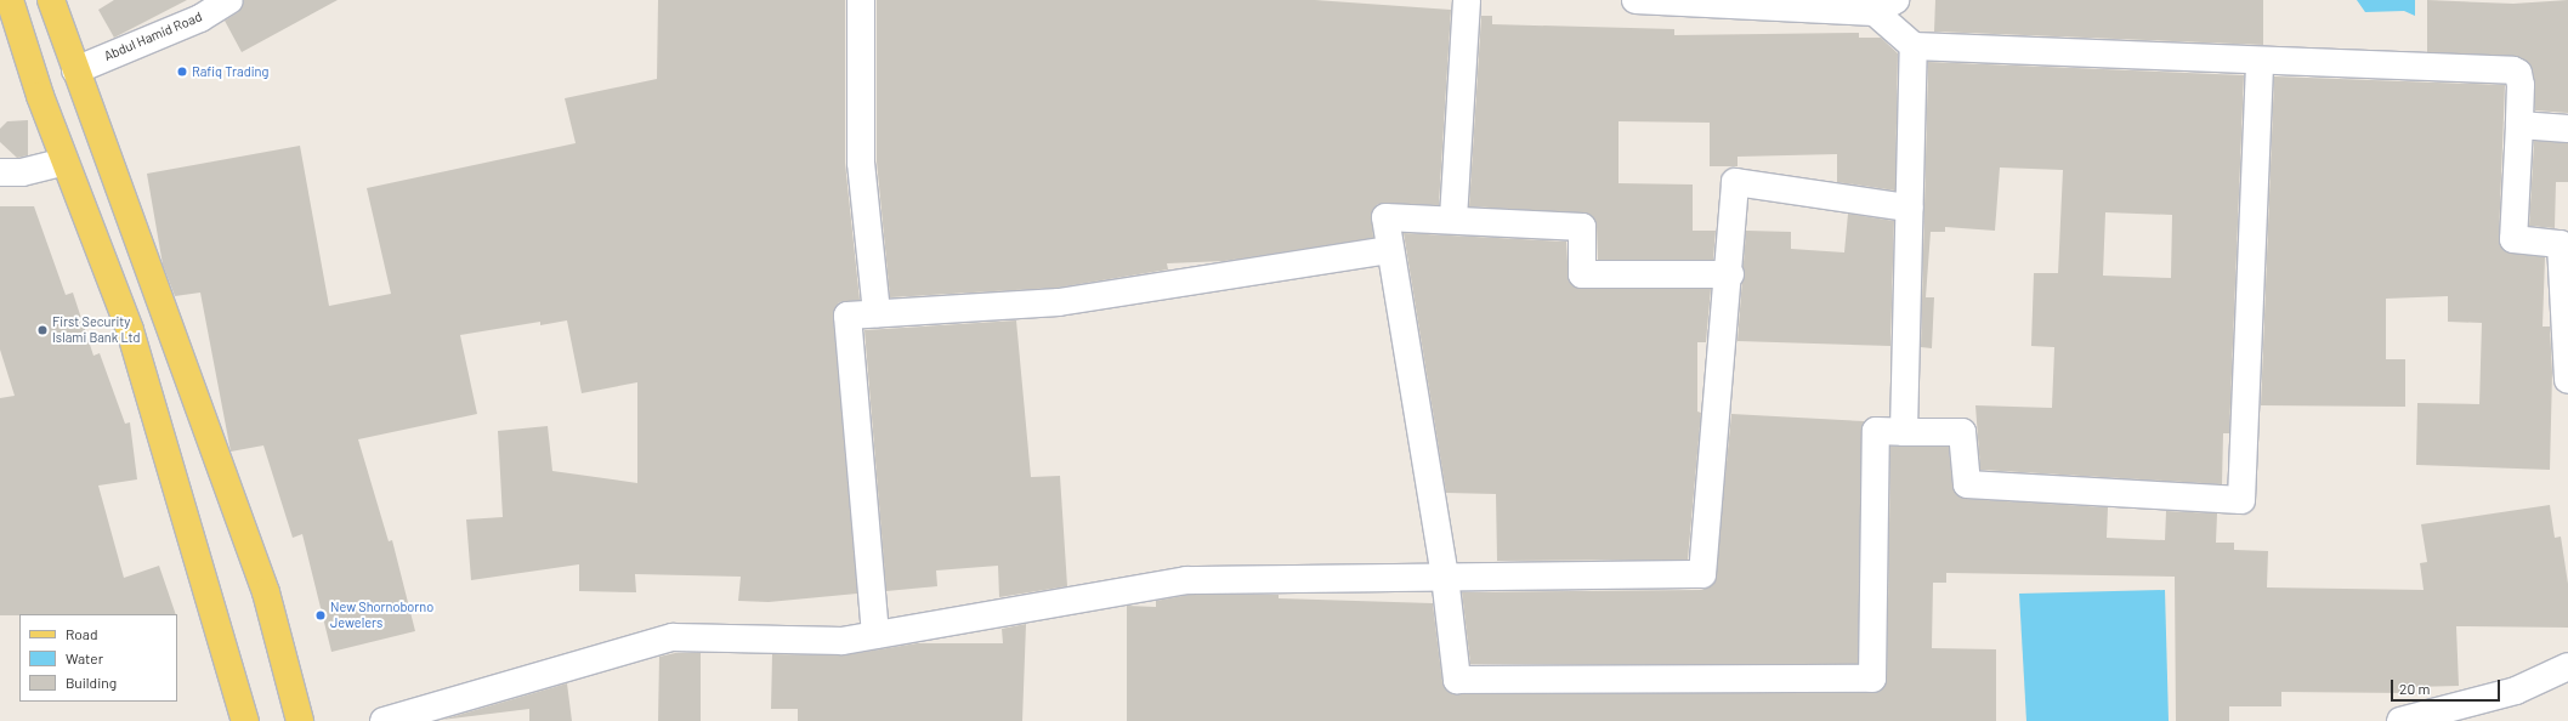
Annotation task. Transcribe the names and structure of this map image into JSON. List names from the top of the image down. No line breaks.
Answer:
{"streets":{"street":["Abdul Hamid Road"]},"places":["Rafiq Trading","First Security Islami Bank Ltd","New Shornoborno Jewelers"],"legend":["Road","Water","Building"],"scale_bar":"20 m"}
